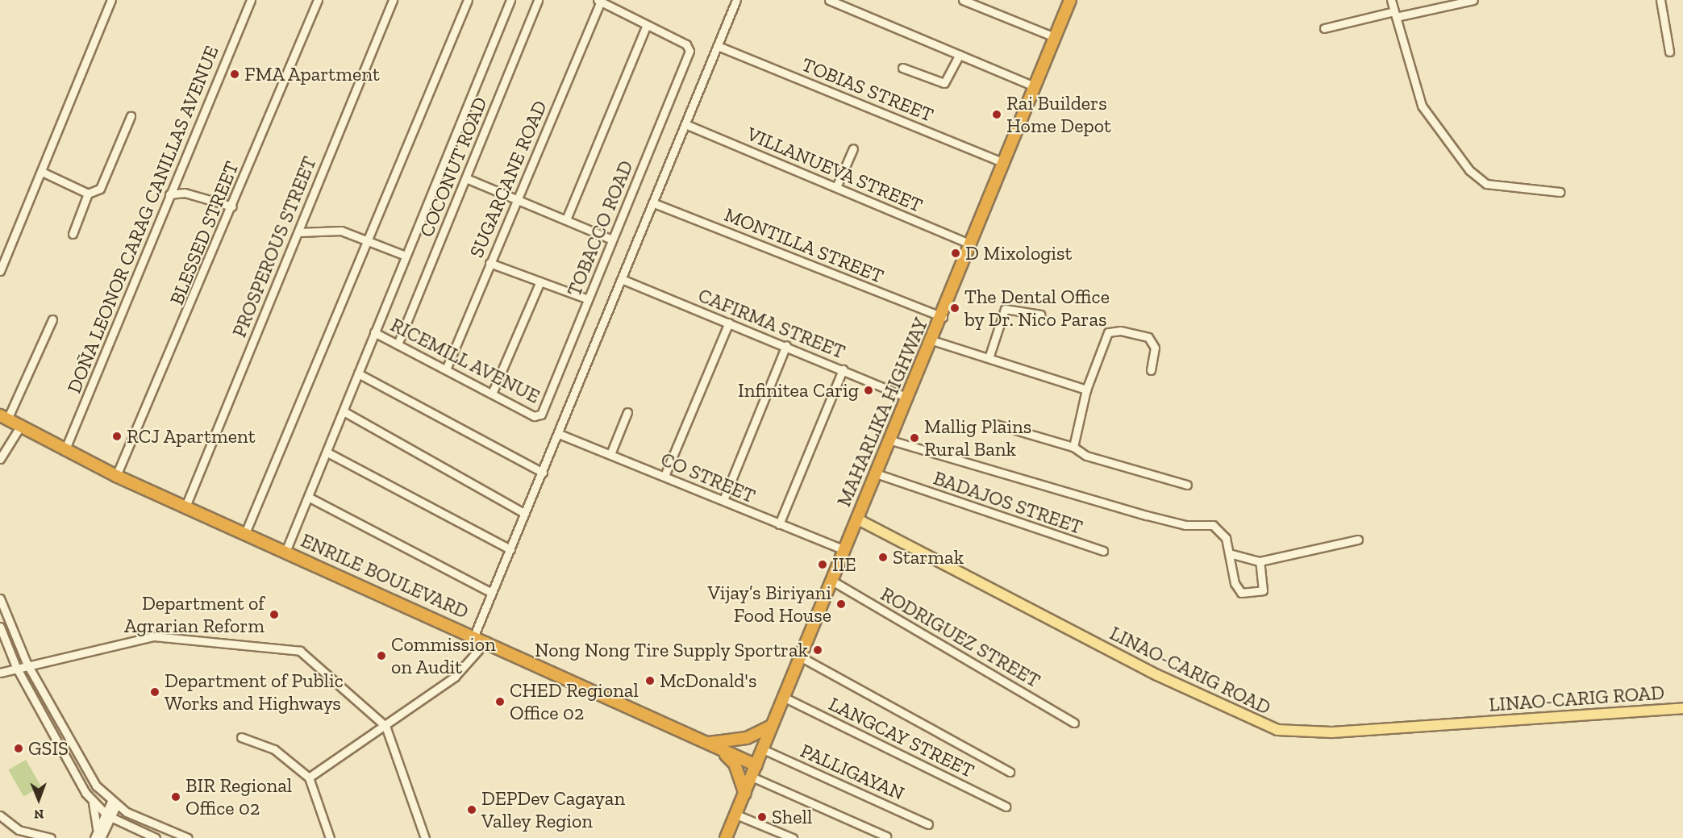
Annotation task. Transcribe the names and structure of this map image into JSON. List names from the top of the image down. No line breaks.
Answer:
{"streets":{"highway":["MAHARLIKA HIGHWAY","ENRILE BOULEVARD"],"main road":["LINAO-CARIG ROAD"],"street":["TOBIAS STREET","COCONUT ROAD","VILLANUEVA STREET","SUGARCANE ROAD","DOÑA LEONOR CARAG CANILLAS AVENUE","TOBACCO ROAD","BLESSED STREET","MONTILLA STREET","PROSPEROUS STREET","CAFIRMA STREET","RICEMILL AVENUE","CO STREET","BADAJOS STREET","RODRIGUEZ STREET","LANGCAY STREET","PALLIGAYAN"]},"crossings":[["TOBIAS STREET","MAHARLIKA HIGHWAY"],["COCONUT ROAD","RICEMILL AVENUE"],["VILLANUEVA STREET","MAHARLIKA HIGHWAY"],["SUGARCANE ROAD","RICEMILL AVENUE"],["DOÑA LEONOR CARAG CANILLAS AVENUE","ENRILE BOULEVARD"],["TOBACCO ROAD","RICEMILL AVENUE"],["BLESSED STREET","ENRILE BOULEVARD"],["MONTILLA STREET","MAHARLIKA HIGHWAY"],["PROSPEROUS STREET","ENRILE BOULEVARD"],["CAFIRMA STREET","MAHARLIKA HIGHWAY"],["MAHARLIKA HIGHWAY","CO STREET"],["MAHARLIKA HIGHWAY","BADAJOS STREET"],["MAHARLIKA HIGHWAY","ENRILE BOULEVARD"],["MAHARLIKA HIGHWAY","RODRIGUEZ STREET"],["MAHARLIKA HIGHWAY","LINAO-CARIG ROAD"],["MAHARLIKA HIGHWAY","LANGCAY STREET"],["MAHARLIKA HIGHWAY","PALLIGAYAN"]],"places":["FMA Apartment","Rai Builders Home Depot","D Mixologist","The Dental Office by Dr. Nico Paras","Infinitea Carig","RCJ Apartment","Mallig Plains Rural Bank","Starmak","IIE","Vijay’s Biriyani Food House","Department of Agrarian Reform","Nong Nong Tire Supply Sportrak","Commission on Audit","McDonald's","Department of Public Works and Highways","CHED Regional Office 02","GSIS","BIR Regional Office 02","DEPDev Cagayan Valley Region","Shell"],"north":"bottom"}
